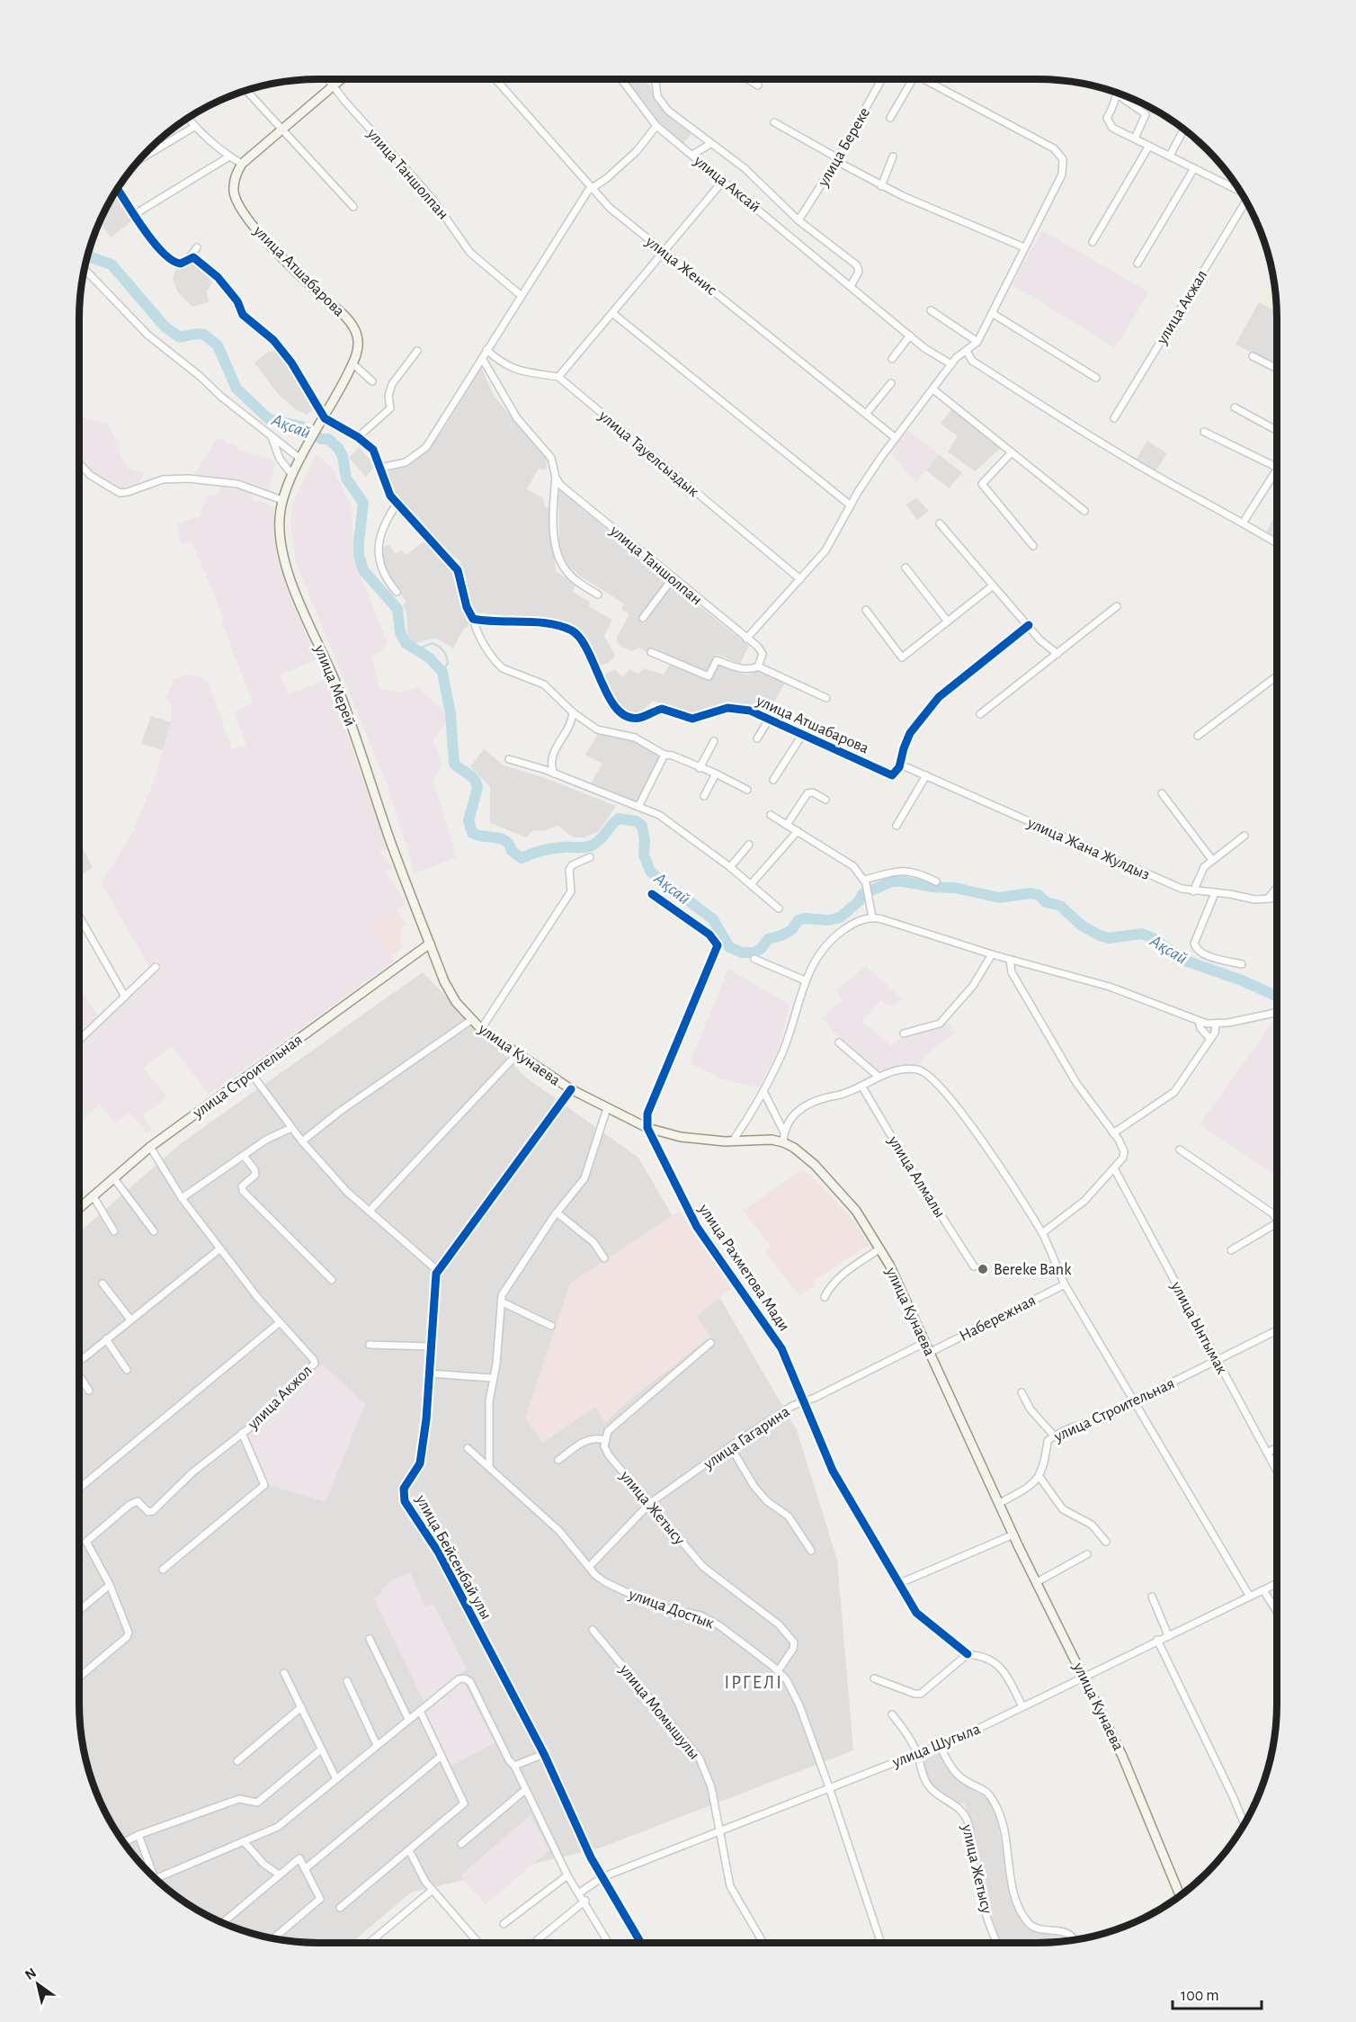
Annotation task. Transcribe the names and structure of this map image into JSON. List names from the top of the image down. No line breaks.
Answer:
{"streets":{"main road":["улица Атшабарова","улица Мерей","улица Кунаева","улица Строительная"],"street":["улица Береке","улица Таншолпан","улица Аксай","улица Женис","улица Акжал","улица Тауелсыздык","улица Жана Жулдыз","улица Алмалы","улица Рахметова Мади","Набережная","улица Ынтымак","улица Акжол","улица Гагарина","улица Жетысу","улица Бейсенбай улы","улица Достык","улица Момышулы","улица Шугыла"]},"crossings":[["улица Береке","улица Аксай"],["улица Атшабарова","улица Мерей"],["улица Атшабарова","улица Жана Жулдыз"],["улица Мерей","улица Кунаева"],["улица Мерей","улица Строительная"],["улица Кунаева","улица Строительная"],["улица Кунаева","улица Рахметова Мади"],["улица Кунаева","Набережная"],["улица Кунаева","улица Гагарина"],["улица Кунаева","улица Шугыла"],["улица Строительная","улица Ынтымак"],["улица Строительная","улица Акжол"],["улица Рахметова Мади","улица Гагарина"],["улица Гагарина","улица Жетысу"],["улица Гагарина","улица Достык"],["улица Жетысу","улица Достык"],["улица Жетысу","улица Шугыла"],["улица Бейсенбай улы","улица Шугыла"],["улица Достык","улица Шугыла"],["улица Момышулы","улица Шугыла"]],"districts":["ІРГЕЛІ"],"water":["Ақсай"],"places":["Bereke Bank"],"scale_bar":"100 m","north":"top left"}
